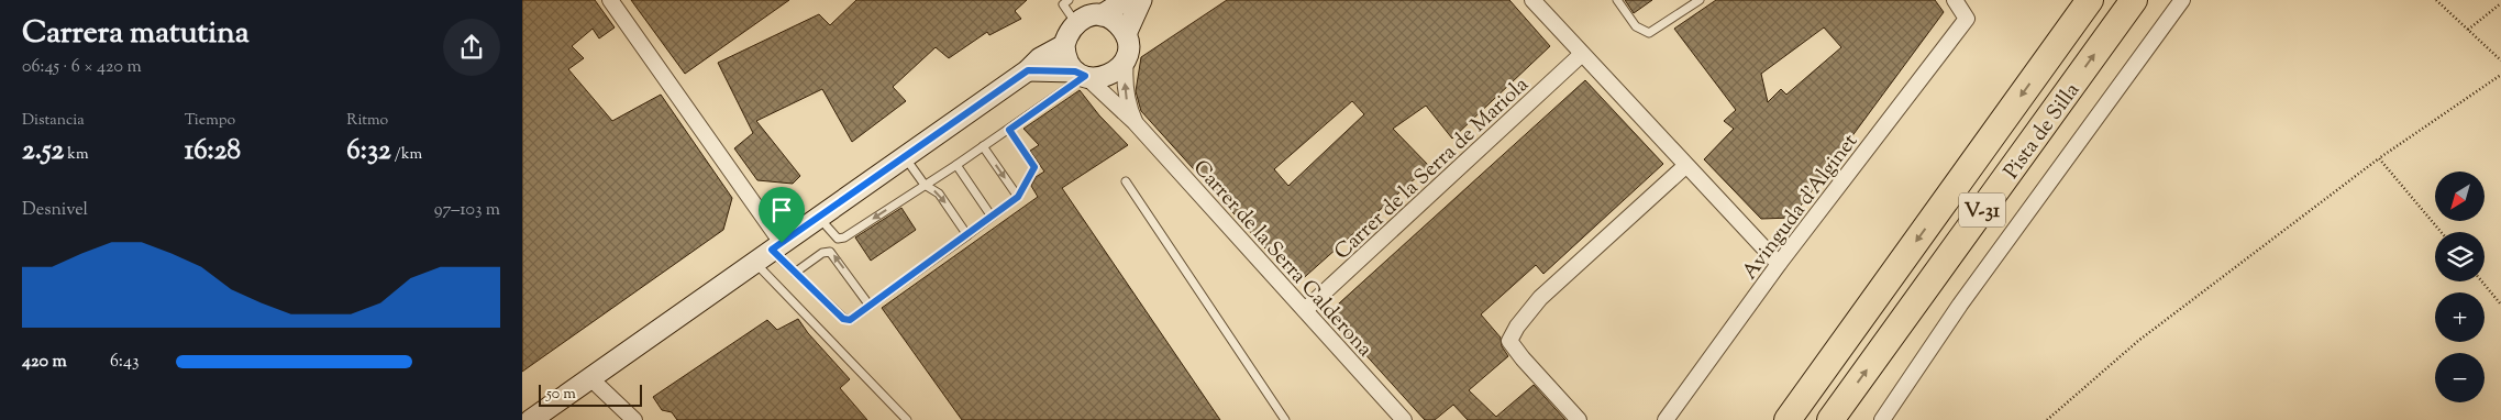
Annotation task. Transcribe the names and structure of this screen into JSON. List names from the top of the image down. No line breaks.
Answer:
{"streets":{"highway":["Pista de Silla","V-31"],"street":["Carrer de la Serra de Mariola","Avinguda d'Alginet","Carrer de la Serra Calderona"]},"crossings":[["Carrer de la Serra de Mariola","Carrer de la Serra Calderona"]],"scale_bar":"50 m","north":"bottom left","page":{"heading":["Carrera matutina","06:45 · 6 × 420 m"],"stats":[["Distancia","2.52 km"],["Tiempo","16:28"],["Ritmo","6:32 /km"]],"map_buttons":["+","−"],"chart":["Desnivel","97–103 m"],"list":[{"name":"420 m","note":"6:43"}],"scale":"50 m"}}
